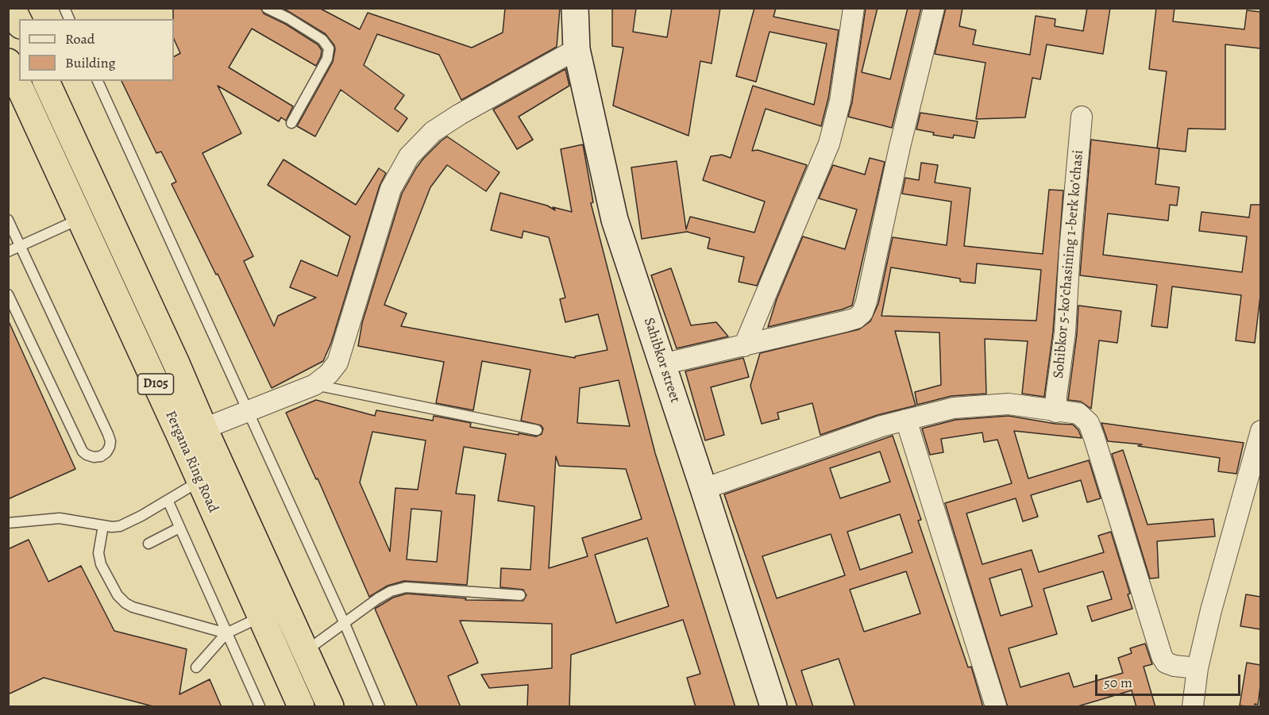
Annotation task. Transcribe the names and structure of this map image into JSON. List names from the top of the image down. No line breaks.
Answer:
{"streets":{"highway":["D105","Fergana Ring Road"],"street":["Sohibkor 5-koʼchasining 1-berk koʼchasi","Sahibkor street"]},"legend":["Road","Building"],"scale_bar":"50 m"}
